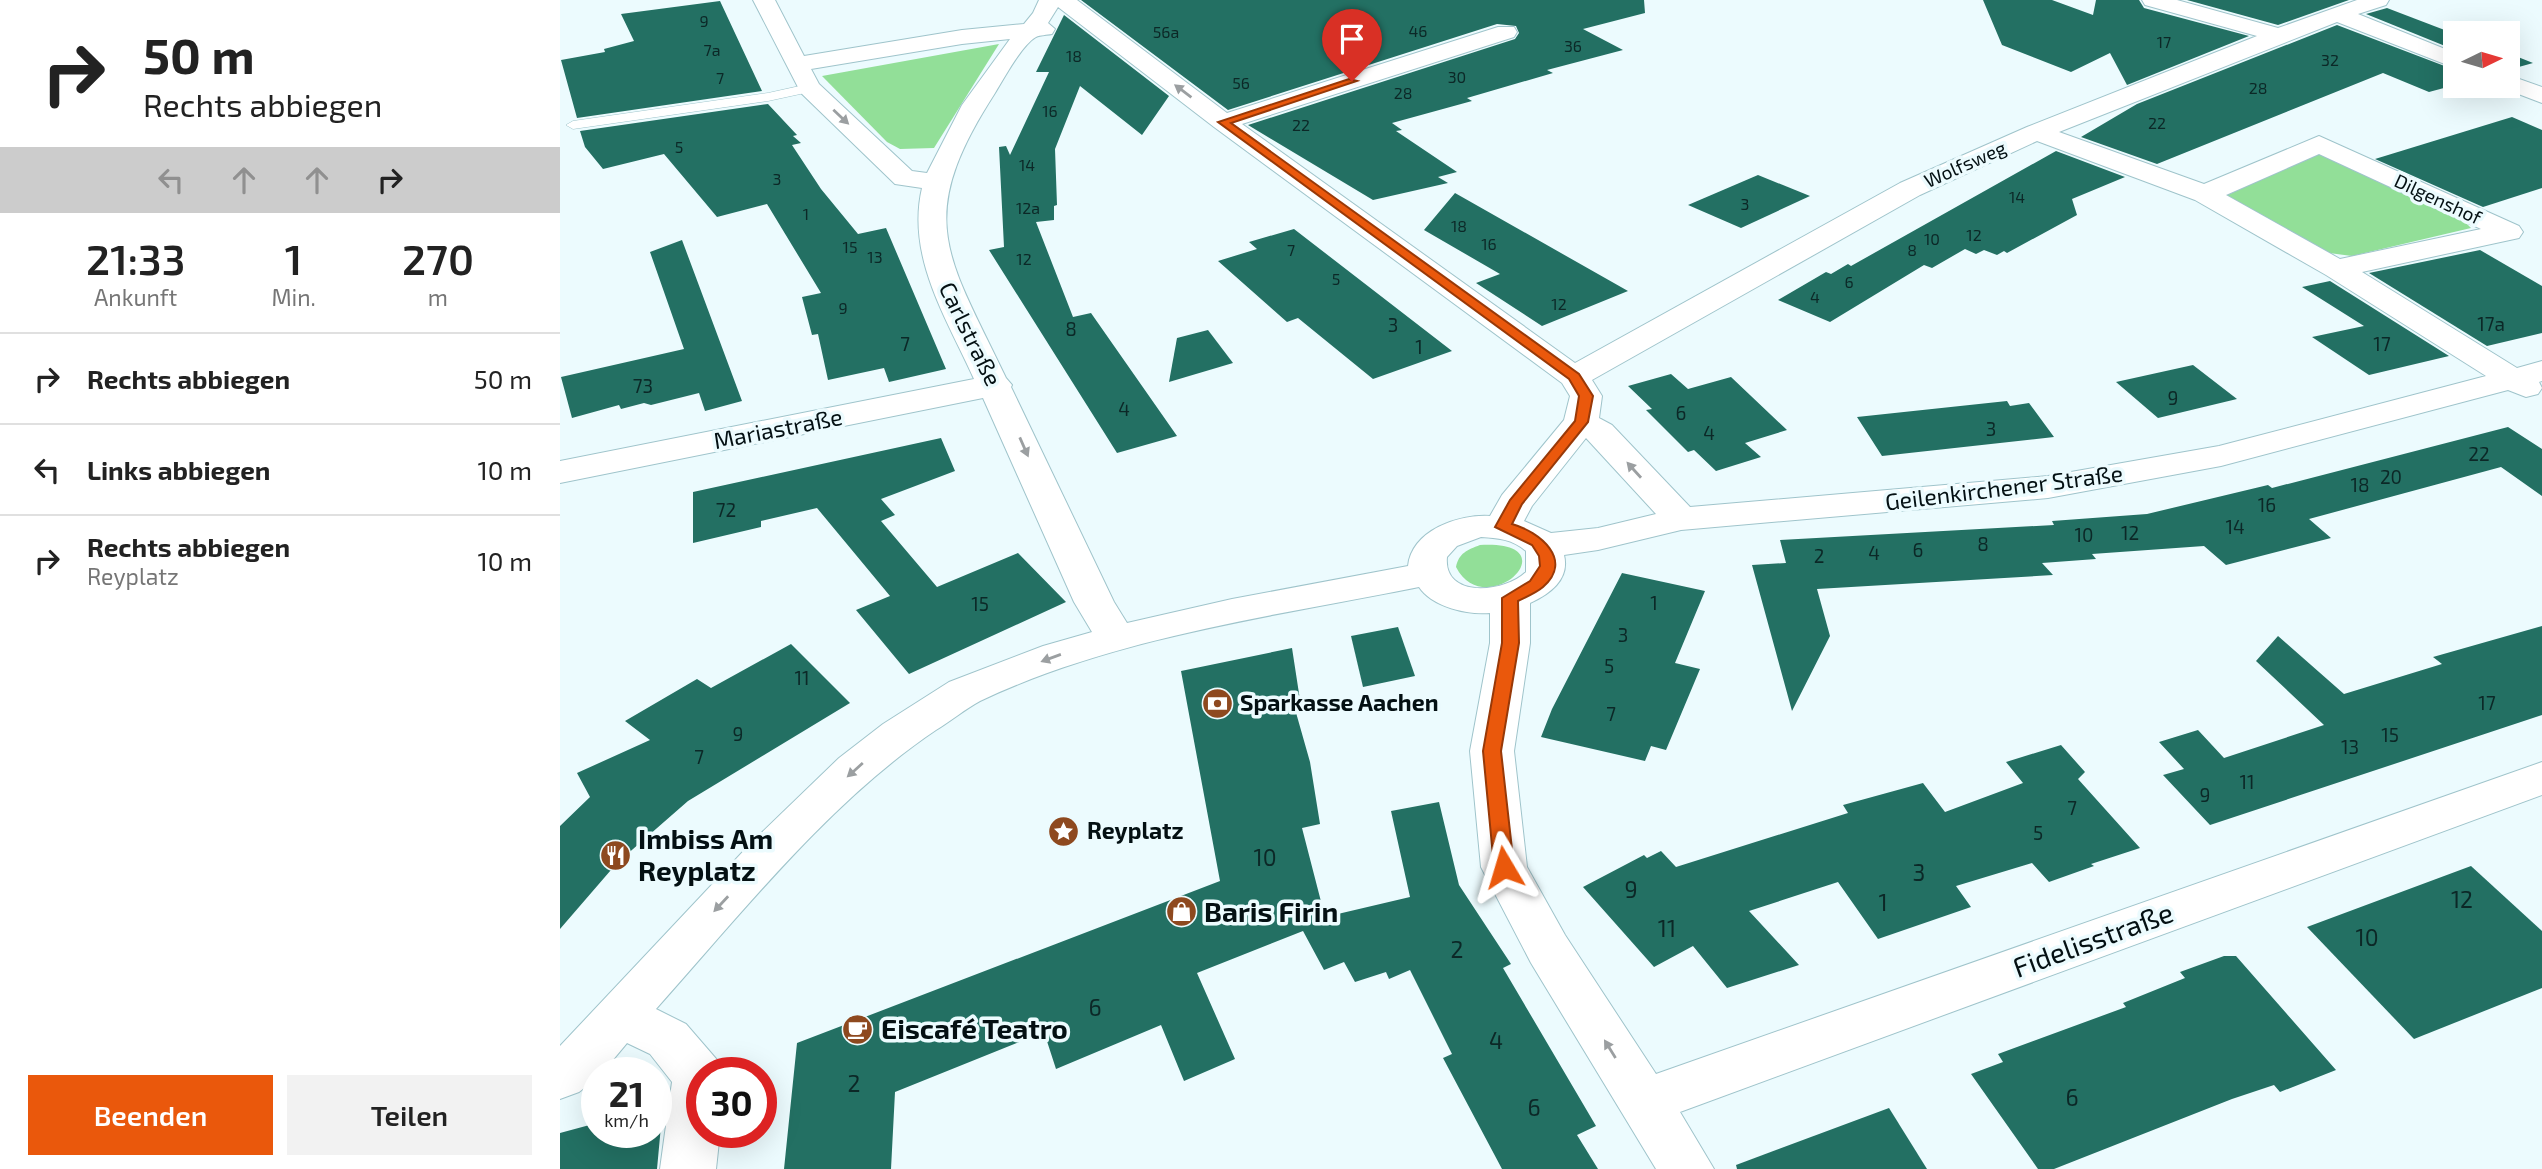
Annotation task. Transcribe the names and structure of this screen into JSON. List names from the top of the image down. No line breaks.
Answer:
{"streets":{"street":["Wolfsweg","Dilgenshof","Carlstraße","Mariastraße","Geilenkirchener Straße","Fidelisstraße"]},"crossings":[["Carlstraße","Mariastraße"]],"one_way":["Carlstraße"],"places":{"bank":["Sparkasse Aachen"],"place":["Reyplatz"],"restaurant":["Imbiss Am Reyplatz"],"shop":["Baris Firin"],"cafe":["Eiscafé Teatro"]},"house_numbers":["9","46","56a","17","36","7a","18","32","30","7","56","28","28","16","22","22","5","14","3","14","3","12a","1","18","12","10","16","15","7","8","13","12","5","6","4","12","9","17a","3","8","7","17","1","73","9","4","6","3","4","22","20","18","16","72","14","12","10","8","6","4","2","1","15","3","5","11","17","7","9","15","13","7","11","9","7","5","10","3","9","12","1","11","10","2","6","4","2","6","6"],"north":"right","page":{"turn":["50 m","Rechts abbiegen"],"eta":["21:33","Ankunft","1","Min.","270","m"],"list":[{"name":"Rechts abbiegen","value":"50 m"},{"name":"Links abbiegen","value":"10 m"},{"name":"Rechts abbiegen","note":"Reyplatz","value":"10 m"}],"speed":"21 km/h","limit":"30","buttons":["Beenden","Teilen"]}}
